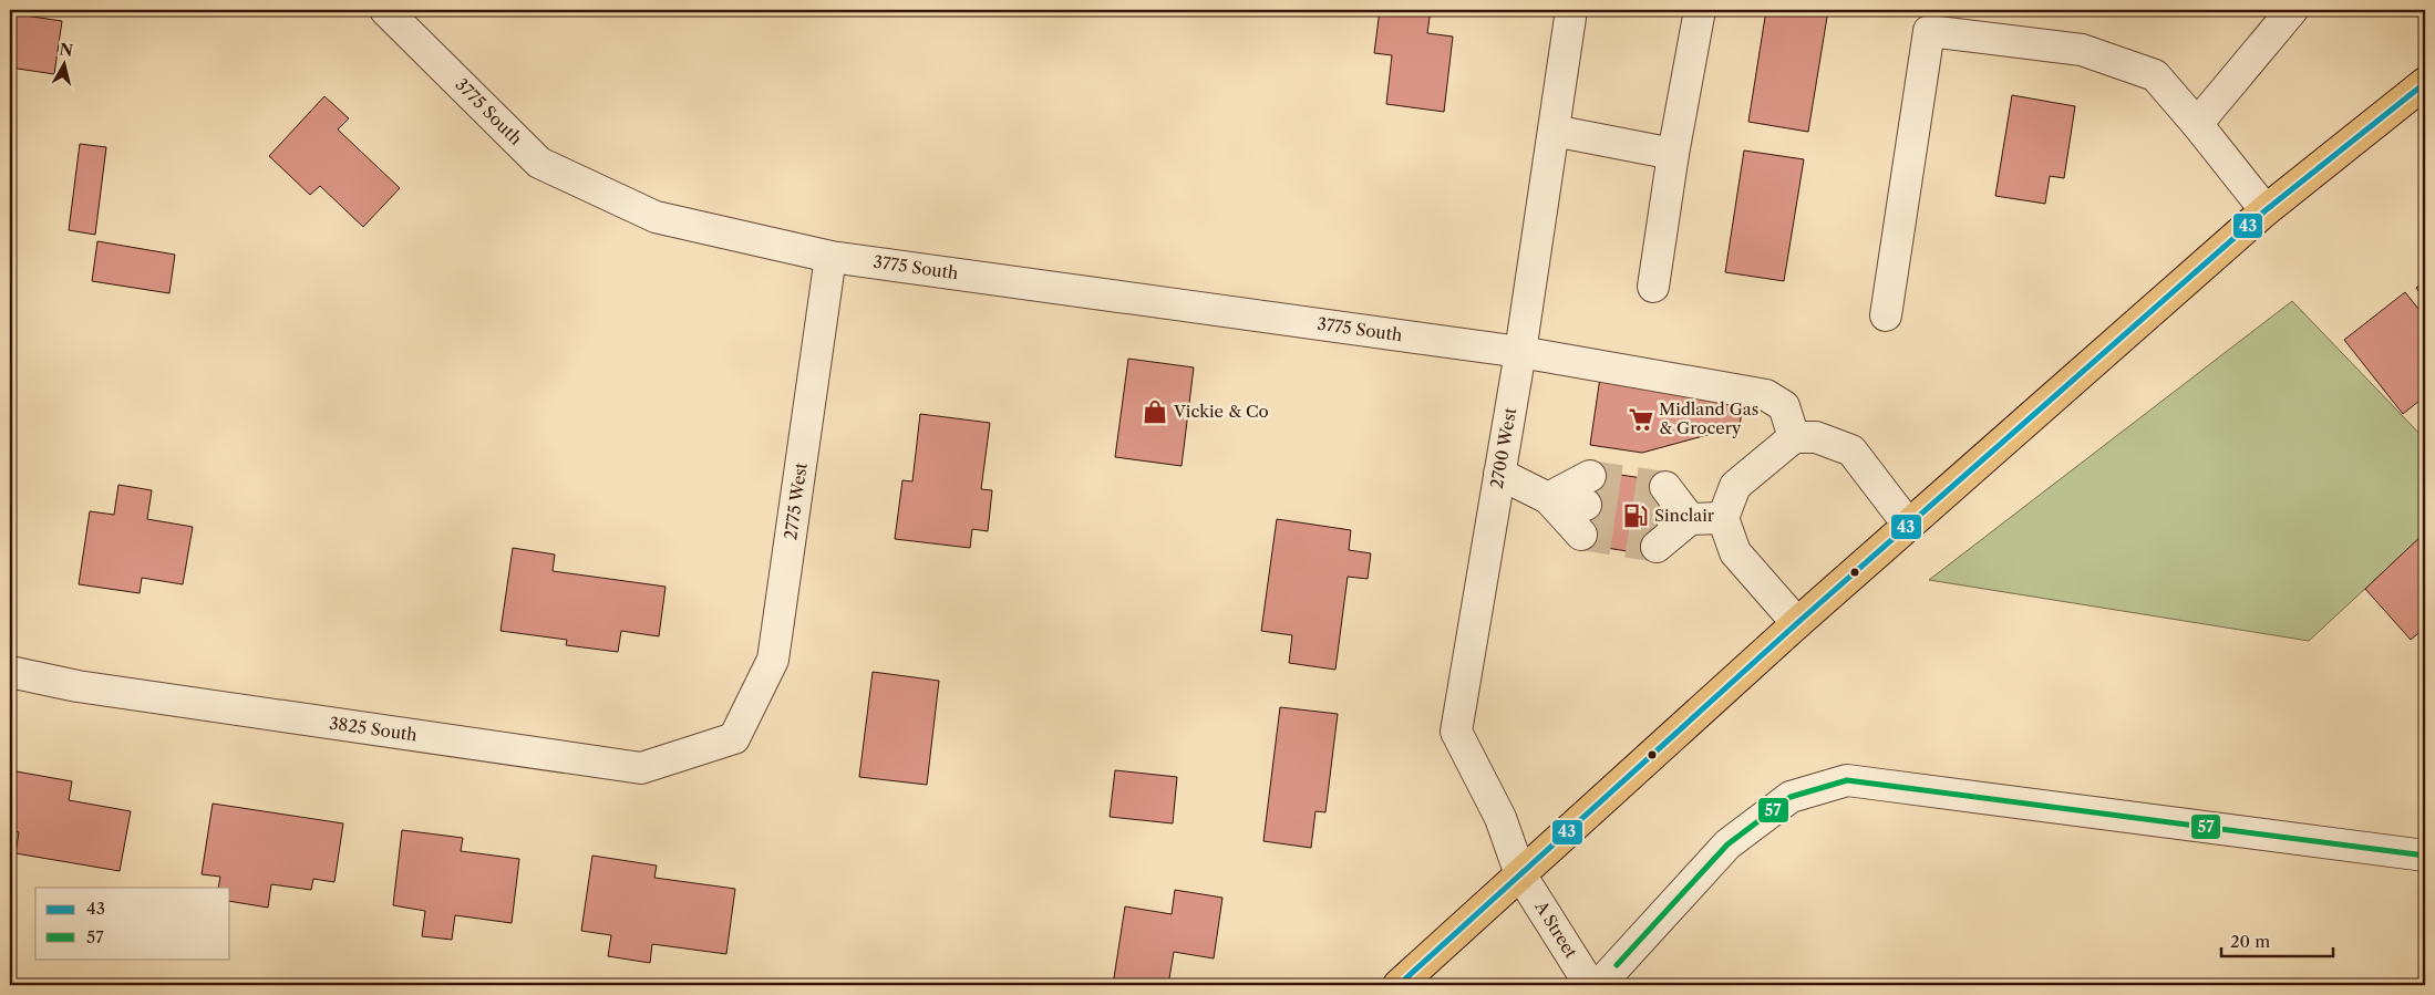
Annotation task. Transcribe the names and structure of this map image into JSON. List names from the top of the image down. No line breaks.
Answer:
{"streets":{"street":["3775 South","2700 West","2775 West","3825 South","A Street"]},"crossings":[["3775 South","2700 West"],["3775 South","2775 West"],["2700 West","A Street"],["2775 West","3825 South"]],"places":{"shop":["Vickie & Co"],"supermarket":["Midland Gas & Grocery"],"fuel station":["Sinclair"]},"lines":["transit line 43","transit line 57"],"legend":["43","57"],"scale_bar":"20 m","north":"top"}
